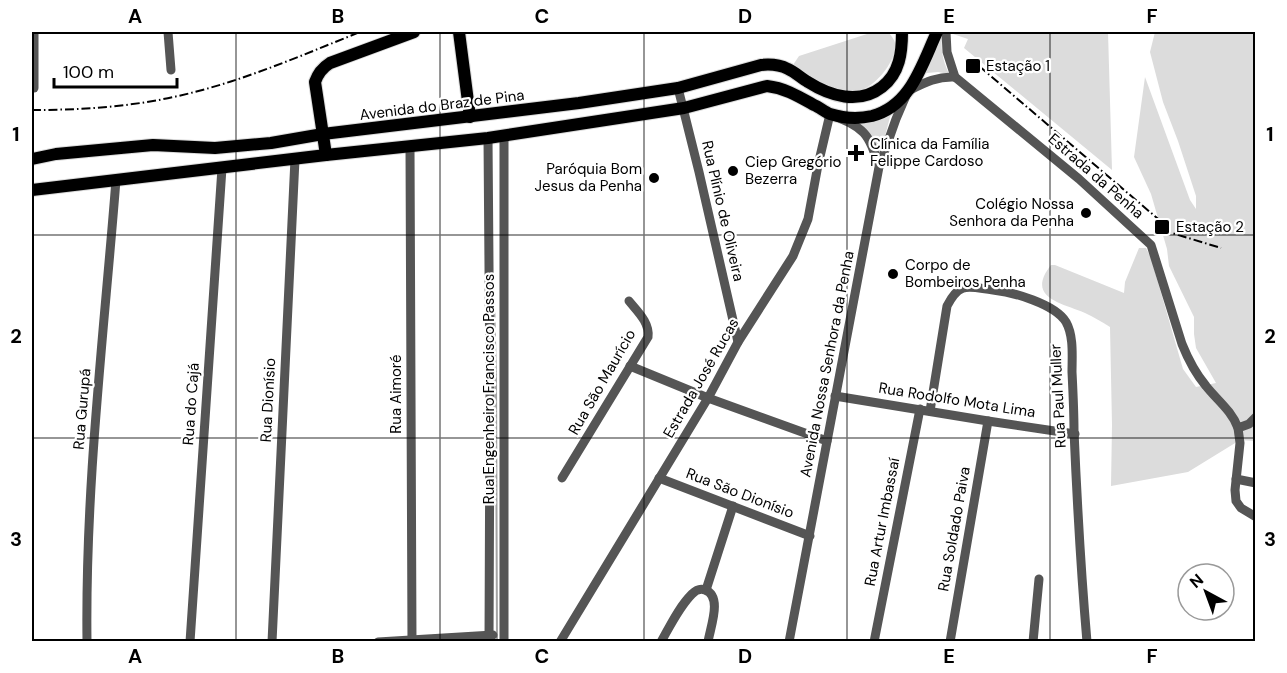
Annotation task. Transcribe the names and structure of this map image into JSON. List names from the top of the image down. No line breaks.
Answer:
{"streets":{"main road":["Avenida do Braz de Pina"],"street":["Estrada da Penha","Rua Plínio de Oliveira","Avenida Nossa Senhora da Penha","Estrada José Rucas","Rua São Maurício","Rua Engenheiro Francisco Passos","Rua Aimoré","Rua Paul Muller","Rua Dionísio","Rua Rodolfo Mota Lima","Rua do Cajá","Rua Gurupá","Rua São Dionísio","Rua Artur Imbassaí","Rua Soldado Paiva"]},"crossings":[["Avenida do Braz de Pina","Rua Plínio de Oliveira"],["Rua Plínio de Oliveira","Estrada José Rucas"],["Avenida Nossa Senhora da Penha","Estrada José Rucas"],["Avenida Nossa Senhora da Penha","Rua Rodolfo Mota Lima"],["Avenida Nossa Senhora da Penha","Rua São Dionísio"],["Estrada José Rucas","Rua São Dionísio"],["Rua Paul Muller","Rua Rodolfo Mota Lima"],["Rua Paul Muller","Rua Artur Imbassaí"],["Rua Rodolfo Mota Lima","Rua Artur Imbassaí"],["Rua Rodolfo Mota Lima","Rua Soldado Paiva"]],"places":{"transit":["Estação 1","Estação 2"],"health":["Clínica da Família Felippe Cardoso"],"other":["Ciep Gregório Bezerra","Paróquia Bom Jesus da Penha","Colégio Nossa Senhora da Penha","Corpo de Bombeiros Penha"]},"scale_bar":"100 m","north":"top left","grid":{"columns":["A","B","C","D","E","F"],"rows":["1","2","3"]}}
